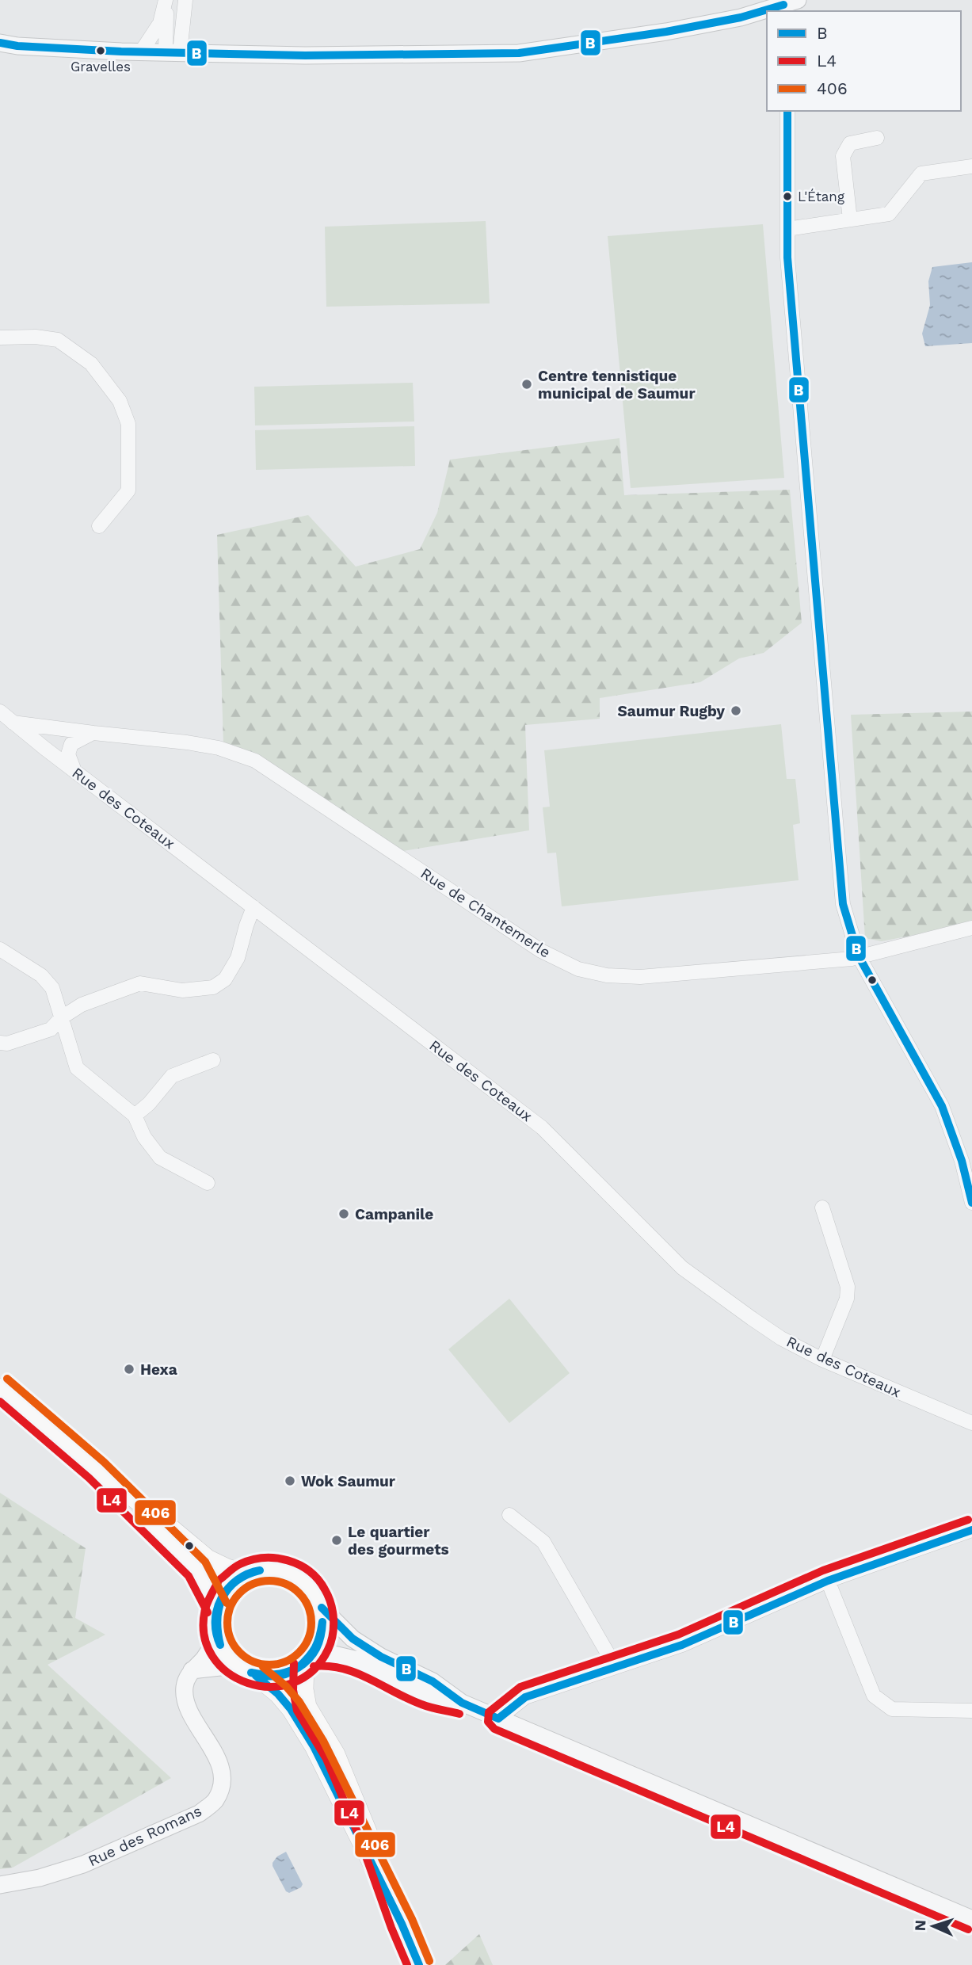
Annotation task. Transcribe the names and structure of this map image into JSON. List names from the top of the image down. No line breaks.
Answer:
{"streets":{"street":["Rue des Coteaux","Rue de Chantemerle","Rue des Romans"]},"crossings":[["Rue des Coteaux","Rue de Chantemerle"]],"places":["Gravelles","L'Étang","Centre tennistique municipal de Saumur","Saumur Rugby","Campanile","Hexa","Wok Saumur","Le quartier des gourmets"],"lines":["transit line B","transit line 406","transit line L4"],"legend":["B","L4","406"],"north":"left"}
